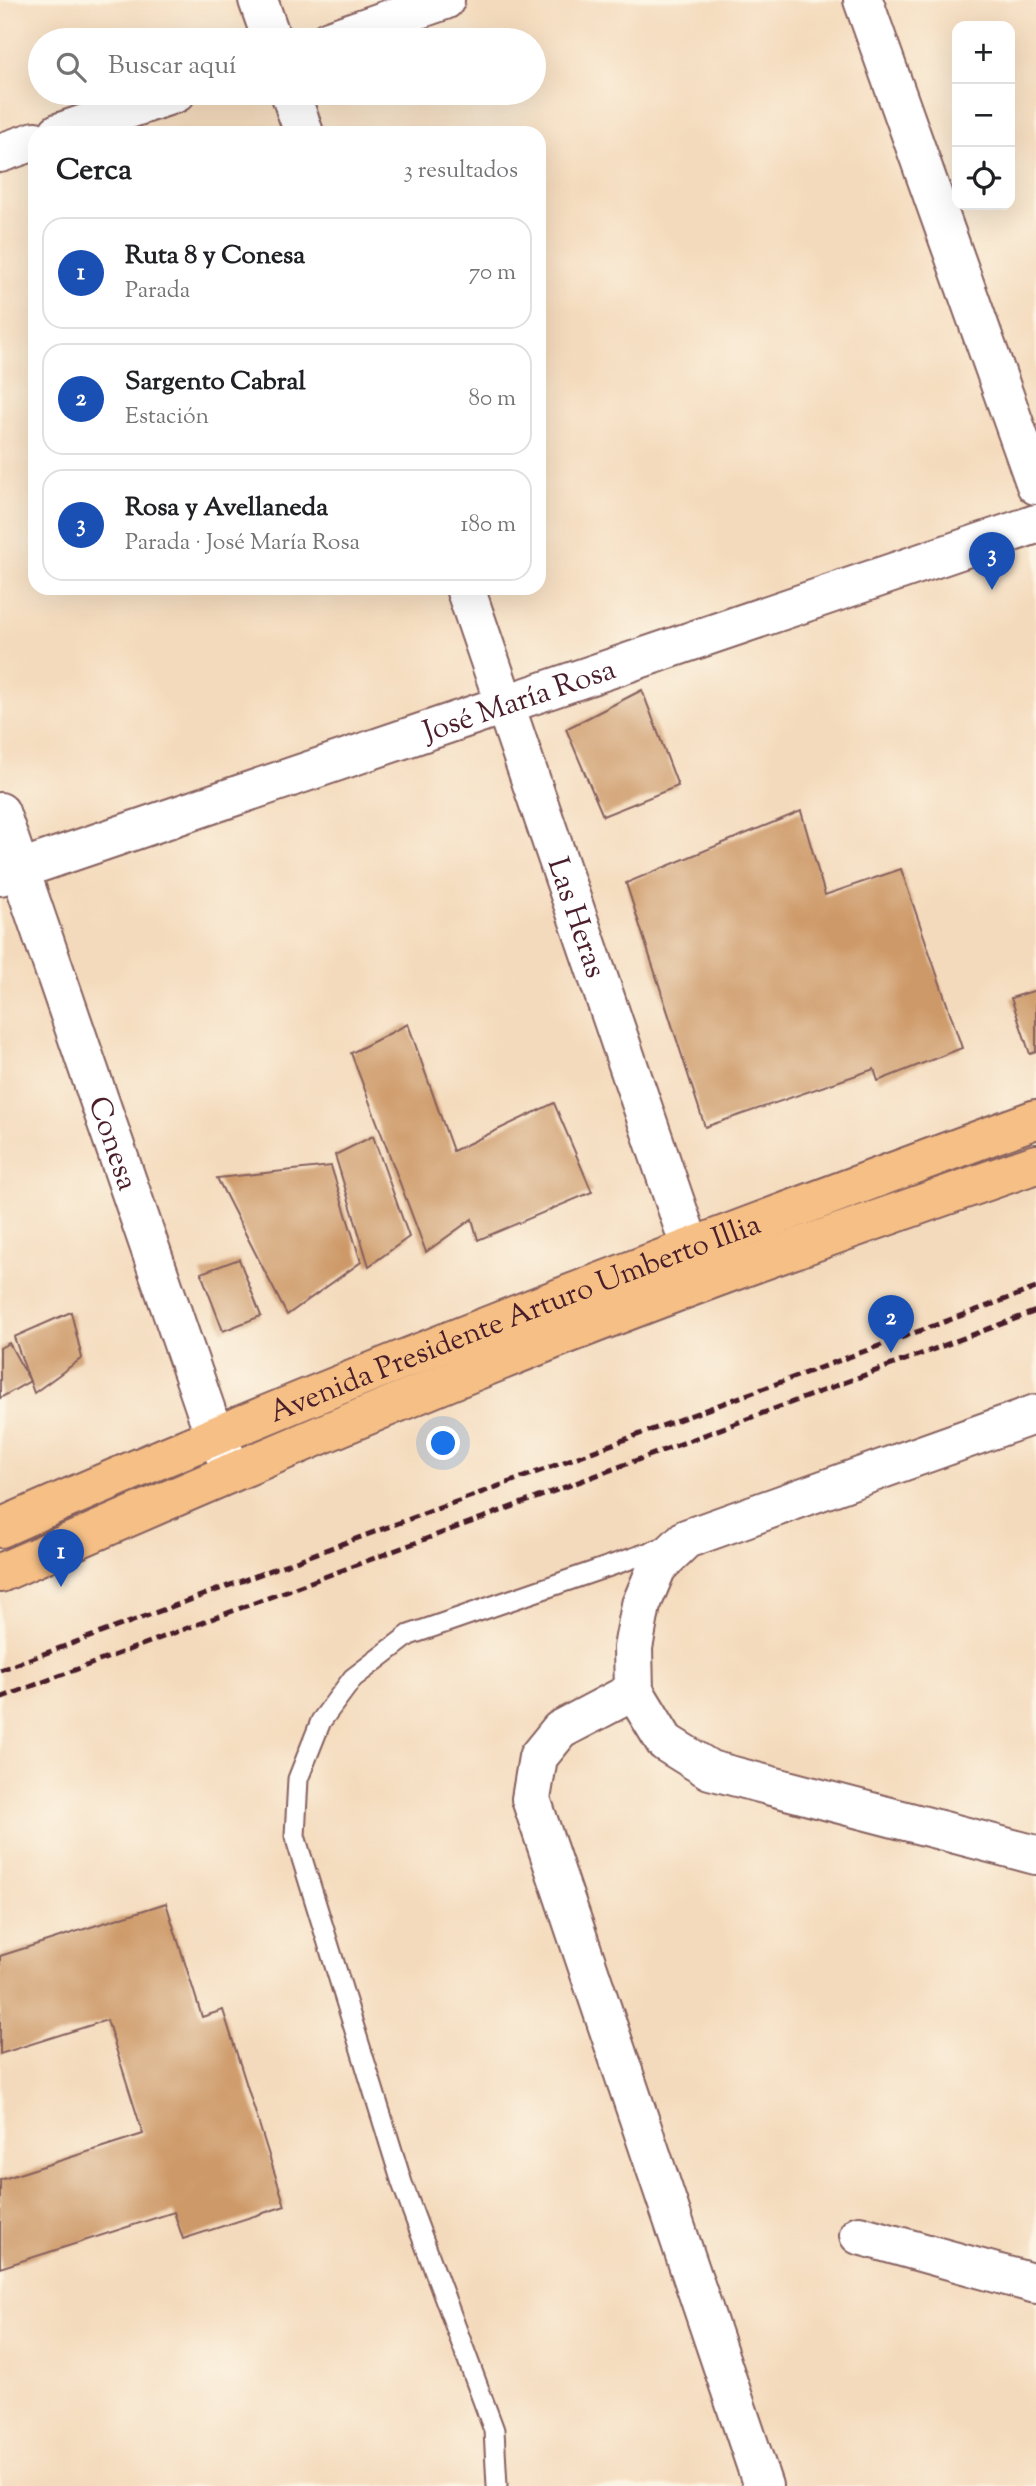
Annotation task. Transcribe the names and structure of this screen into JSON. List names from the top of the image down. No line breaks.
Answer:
{"streets":{"main road":["Avenida Presidente Arturo Umberto Illia"],"street":["José María Rosa","Las Heras","Conesa"]},"crossings":[["José María Rosa","Las Heras"],["José María Rosa","Conesa"],["Las Heras","Avenida Presidente Arturo Umberto Illia"],["Conesa","Avenida Presidente Arturo Umberto Illia"]],"page":{"map_buttons":["+","−"],"search":"Buscar aquí","heading":["Cerca","3 resultados"],"list":[{"mark":"1","name":"Ruta 8 y Conesa","note":"Parada","value":"70 m"},{"mark":"2","name":"Sargento Cabral","note":"Estación","value":"80 m"},{"mark":"3","name":"Rosa y Avellaneda","note":"Parada · José María Rosa","value":"180 m"}],"pins":["3","2","1"]}}
